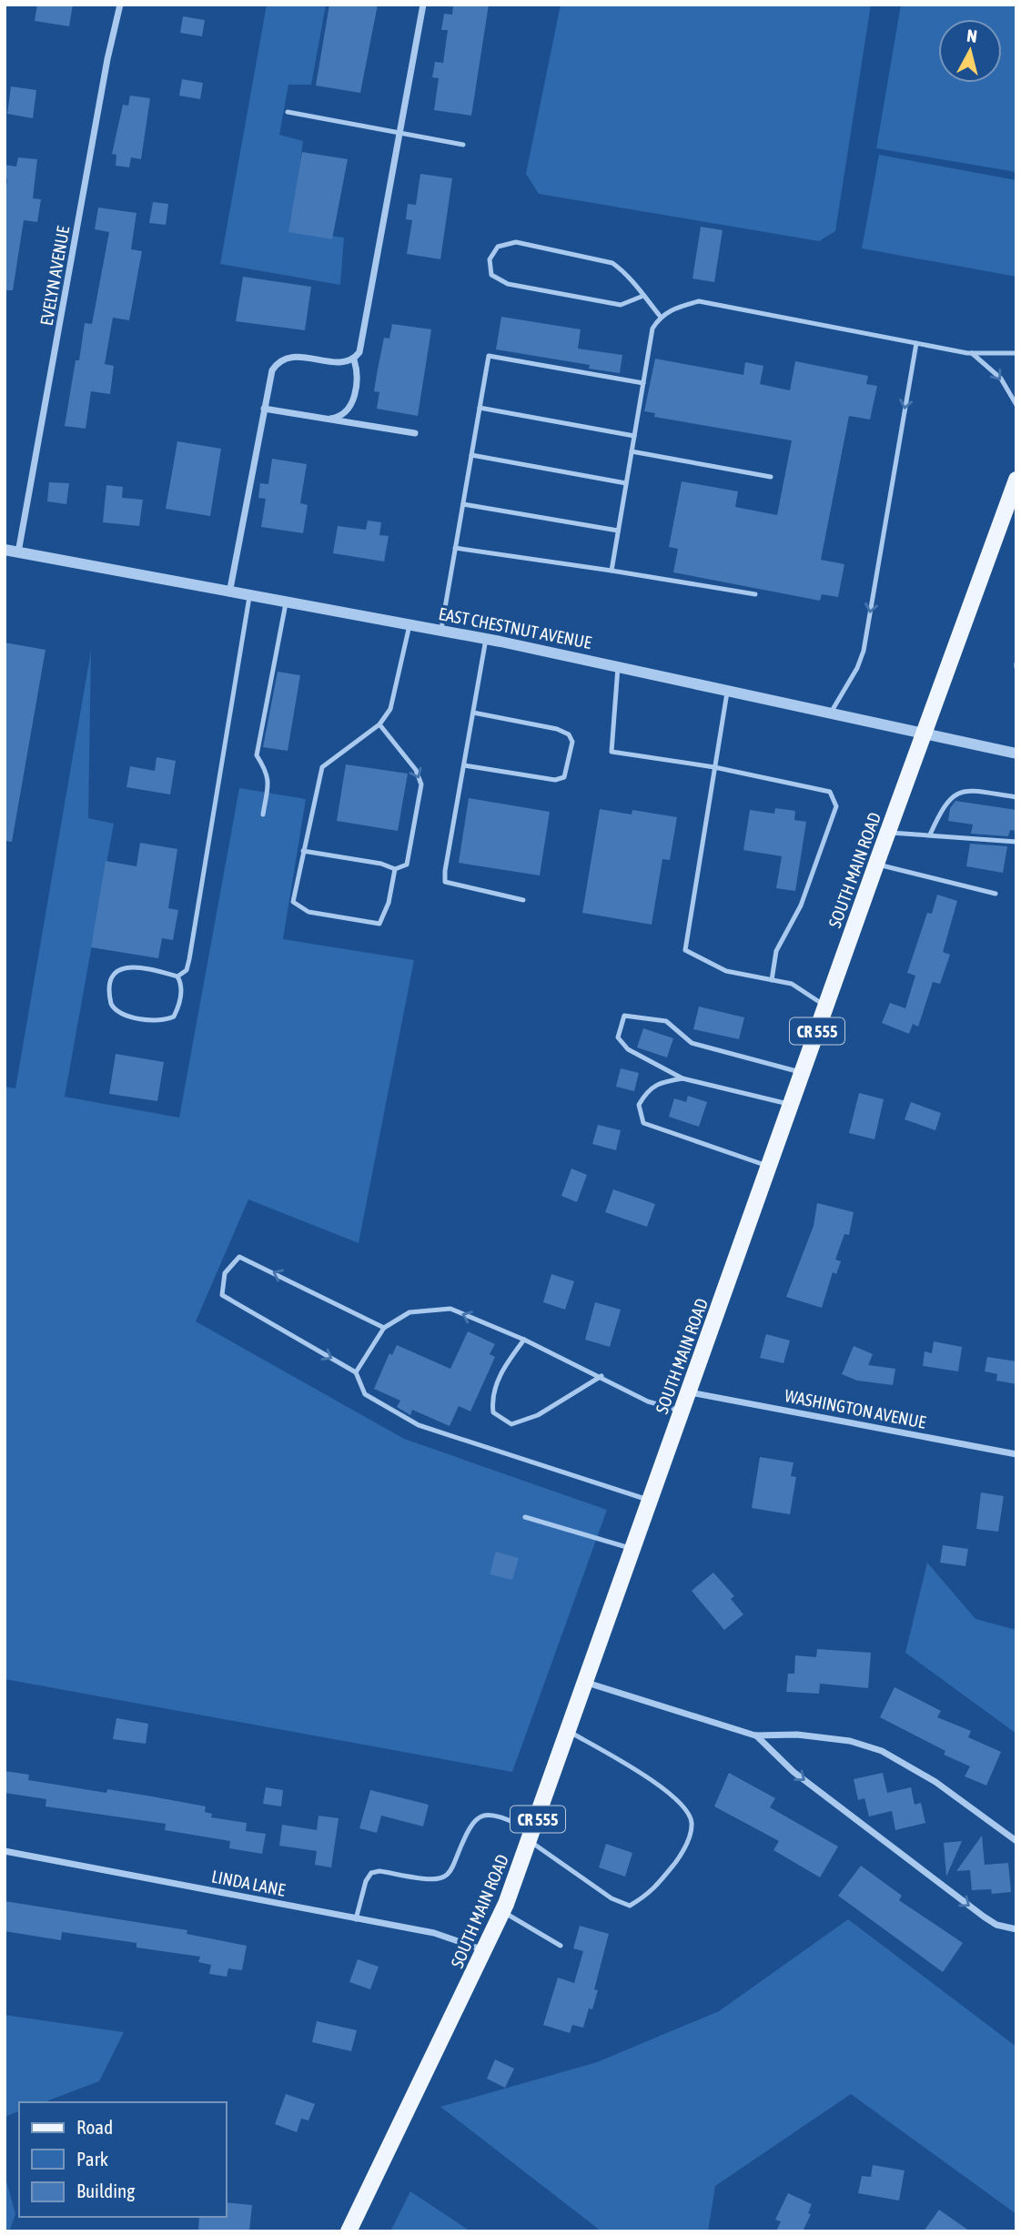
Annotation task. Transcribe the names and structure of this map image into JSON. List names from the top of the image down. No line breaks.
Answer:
{"streets":{"main road":["SOUTH MAIN ROAD","CR 555"],"street":["EVELYN AVENUE","EAST CHESTNUT AVENUE","WASHINGTON AVENUE","LINDA LANE"]},"crossings":[["EVELYN AVENUE","EAST CHESTNUT AVENUE"],["EAST CHESTNUT AVENUE","SOUTH MAIN ROAD"],["SOUTH MAIN ROAD","WASHINGTON AVENUE"],["SOUTH MAIN ROAD","LINDA LANE"]],"legend":["Road","Park","Building"],"north":"top"}
